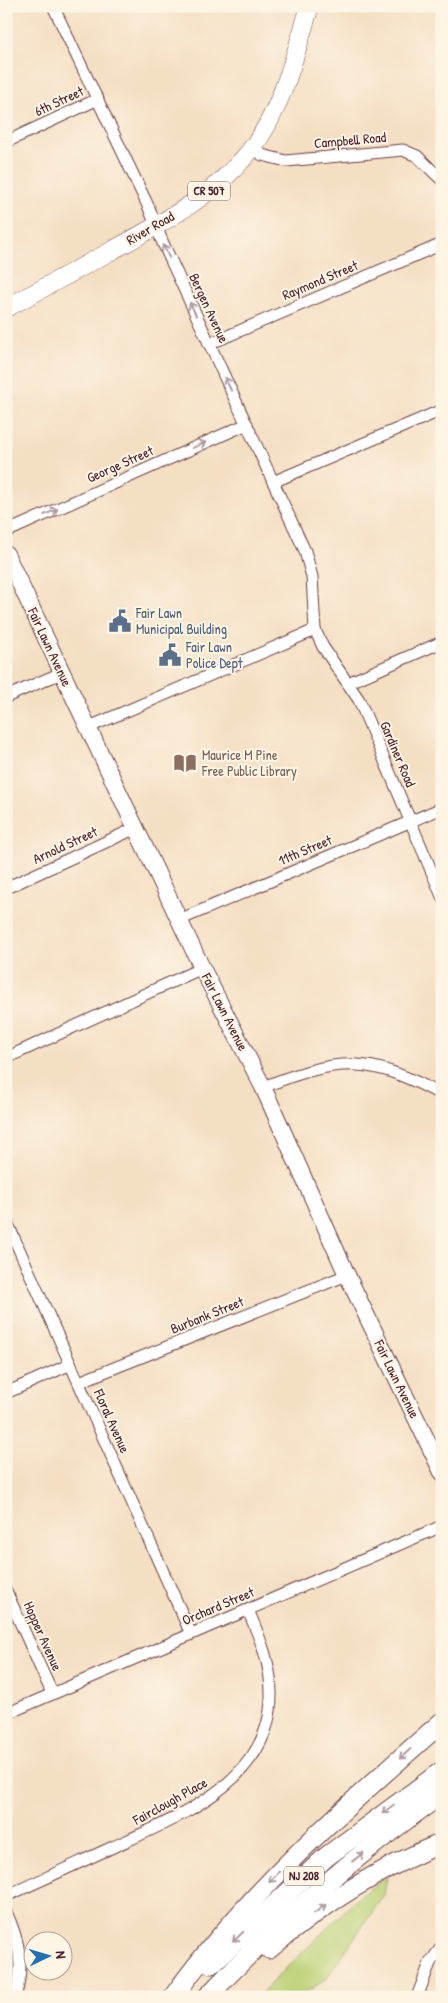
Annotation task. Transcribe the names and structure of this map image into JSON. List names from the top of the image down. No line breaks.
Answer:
{"streets":{"highway":["NJ 208"],"main road":["CR 507","River Road","Fair Lawn Avenue"],"street":["6th Street","Campbell Road","Raymond Street","Bergen Avenue","George Street","Gardiner Road","Arnold Street","11th Street","Burbank Street","Floral Avenue","Orchard Street","Hopper Avenue","Fairclough Place"]},"crossings":[["6th Street","Bergen Avenue"],["Campbell Road","River Road"],["River Road","Bergen Avenue"],["Raymond Street","Bergen Avenue"],["Bergen Avenue","George Street"],["Bergen Avenue","Gardiner Road"],["Fair Lawn Avenue","Arnold Street"],["Fair Lawn Avenue","11th Street"],["Fair Lawn Avenue","Burbank Street"],["Gardiner Road","11th Street"],["Burbank Street","Floral Avenue"],["Floral Avenue","Orchard Street"],["Orchard Street","Hopper Avenue"],["Orchard Street","Fairclough Place"]],"one_way":["George Street"],"places":{"public building":["Fair Lawn Municipal Building","Fair Lawn Police Dept"],"library":["Maurice M Pine Free Public Library"]},"north":"right"}
